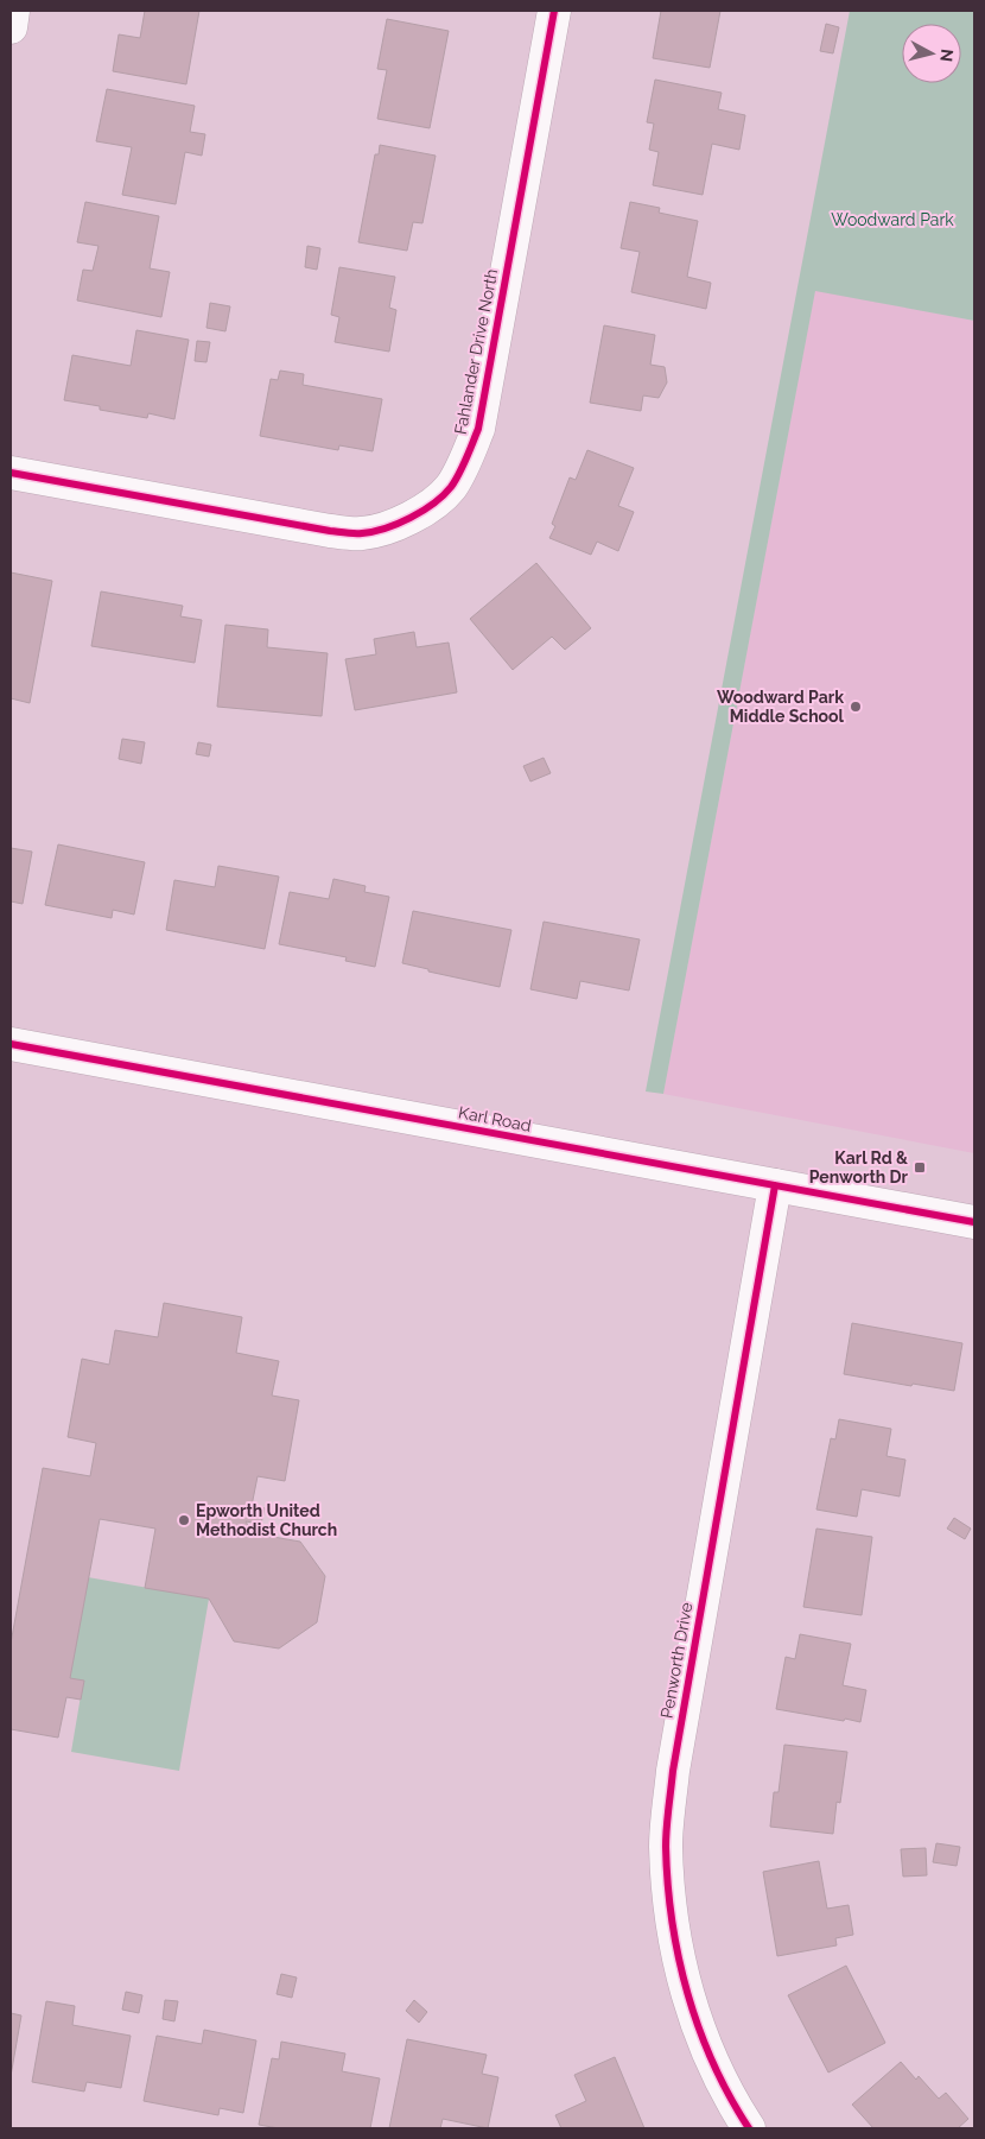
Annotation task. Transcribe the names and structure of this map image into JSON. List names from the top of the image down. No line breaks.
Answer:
{"streets":{"street":["Fahlander Drive North","Karl Road","Penworth Drive"]},"crossings":[["Karl Road","Penworth Drive"]],"parks":["Woodward Park"],"places":{"other":["Woodward Park Middle School","Epworth United Methodist Church"],"transit":["Karl Rd & Penworth Dr"]},"north":"right"}
